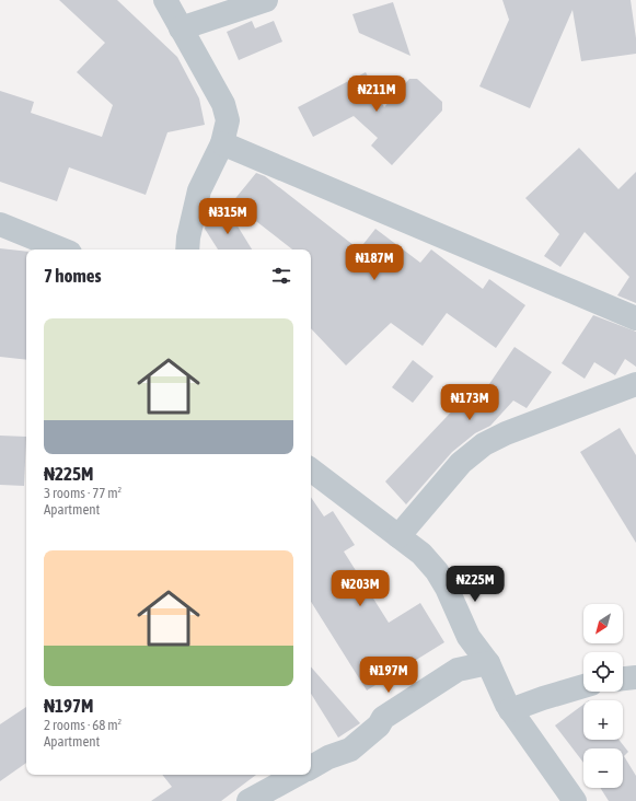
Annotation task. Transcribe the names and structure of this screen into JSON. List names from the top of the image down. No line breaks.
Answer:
{"north":"bottom left","page":{"price":["₦211M","₦315M","₦187M","₦173M","₦225M","₦203M","₦197M"],"heading":"7 homes","list":[{"name":"₦225M","note":"3 rooms · 77 m² · Apartment"},{"name":"₦197M","note":"2 rooms · 68 m² · Apartment"}],"map_buttons":["+","−"]}}
